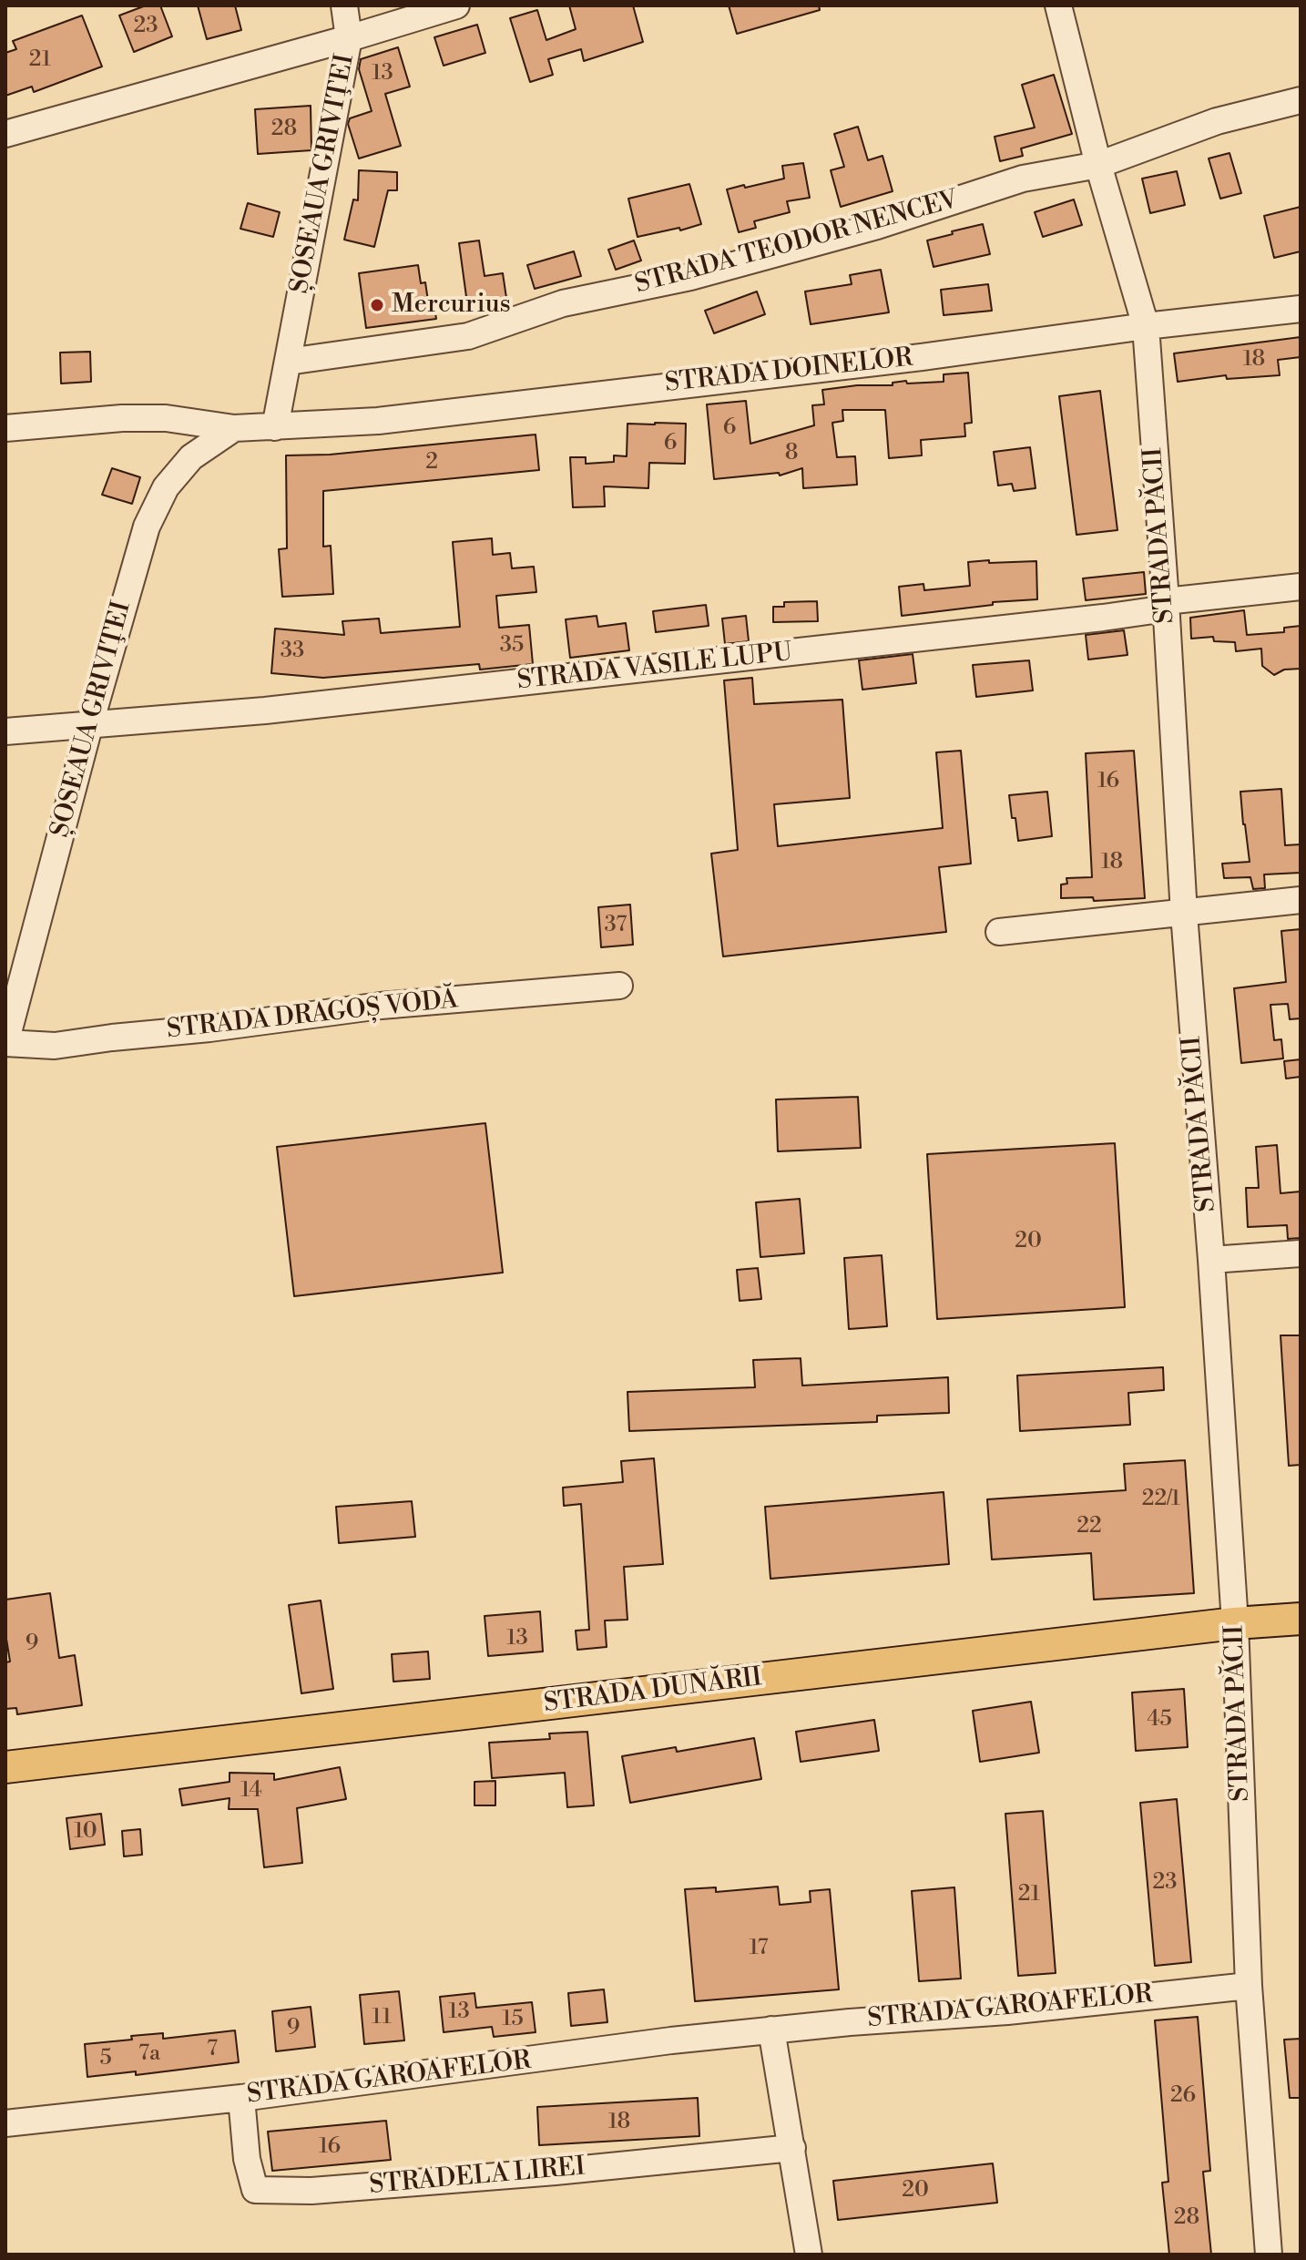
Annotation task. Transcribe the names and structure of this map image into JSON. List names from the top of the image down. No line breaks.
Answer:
{"streets":{"main road":["STRADA DUNĂRII"],"street":["ȘOSEAUA GRIVIŢEI","STRADA TEODOR NENCEV","STRADA DOINELOR","STRADA PĂCII","STRADA VASILE LUPU","STRADA DRAGOȘ VODĂ","STRADA GAROAFELOR","STRADELA LIREI"]},"crossings":[["ȘOSEAUA GRIVIŢEI","STRADA TEODOR NENCEV"],["ȘOSEAUA GRIVIŢEI","STRADA DOINELOR"],["ȘOSEAUA GRIVIŢEI","STRADA VASILE LUPU"],["ȘOSEAUA GRIVIŢEI","STRADA DRAGOȘ VODĂ"],["STRADA TEODOR NENCEV","STRADA PĂCII"],["STRADA DOINELOR","STRADA PĂCII"],["STRADA PĂCII","STRADA VASILE LUPU"],["STRADA PĂCII","STRADA DUNĂRII"],["STRADA PĂCII","STRADA GAROAFELOR"],["STRADA GAROAFELOR","STRADELA LIREI"]],"places":["Mercurius"],"house_numbers":["23","21","13","28","18","6","6","8","2","35","33","16","18","37","20","22/1","22","13","9","45","14","10","23","21","17","13","11","15","9","7","7a","5","26","18","16","20","28"]}
